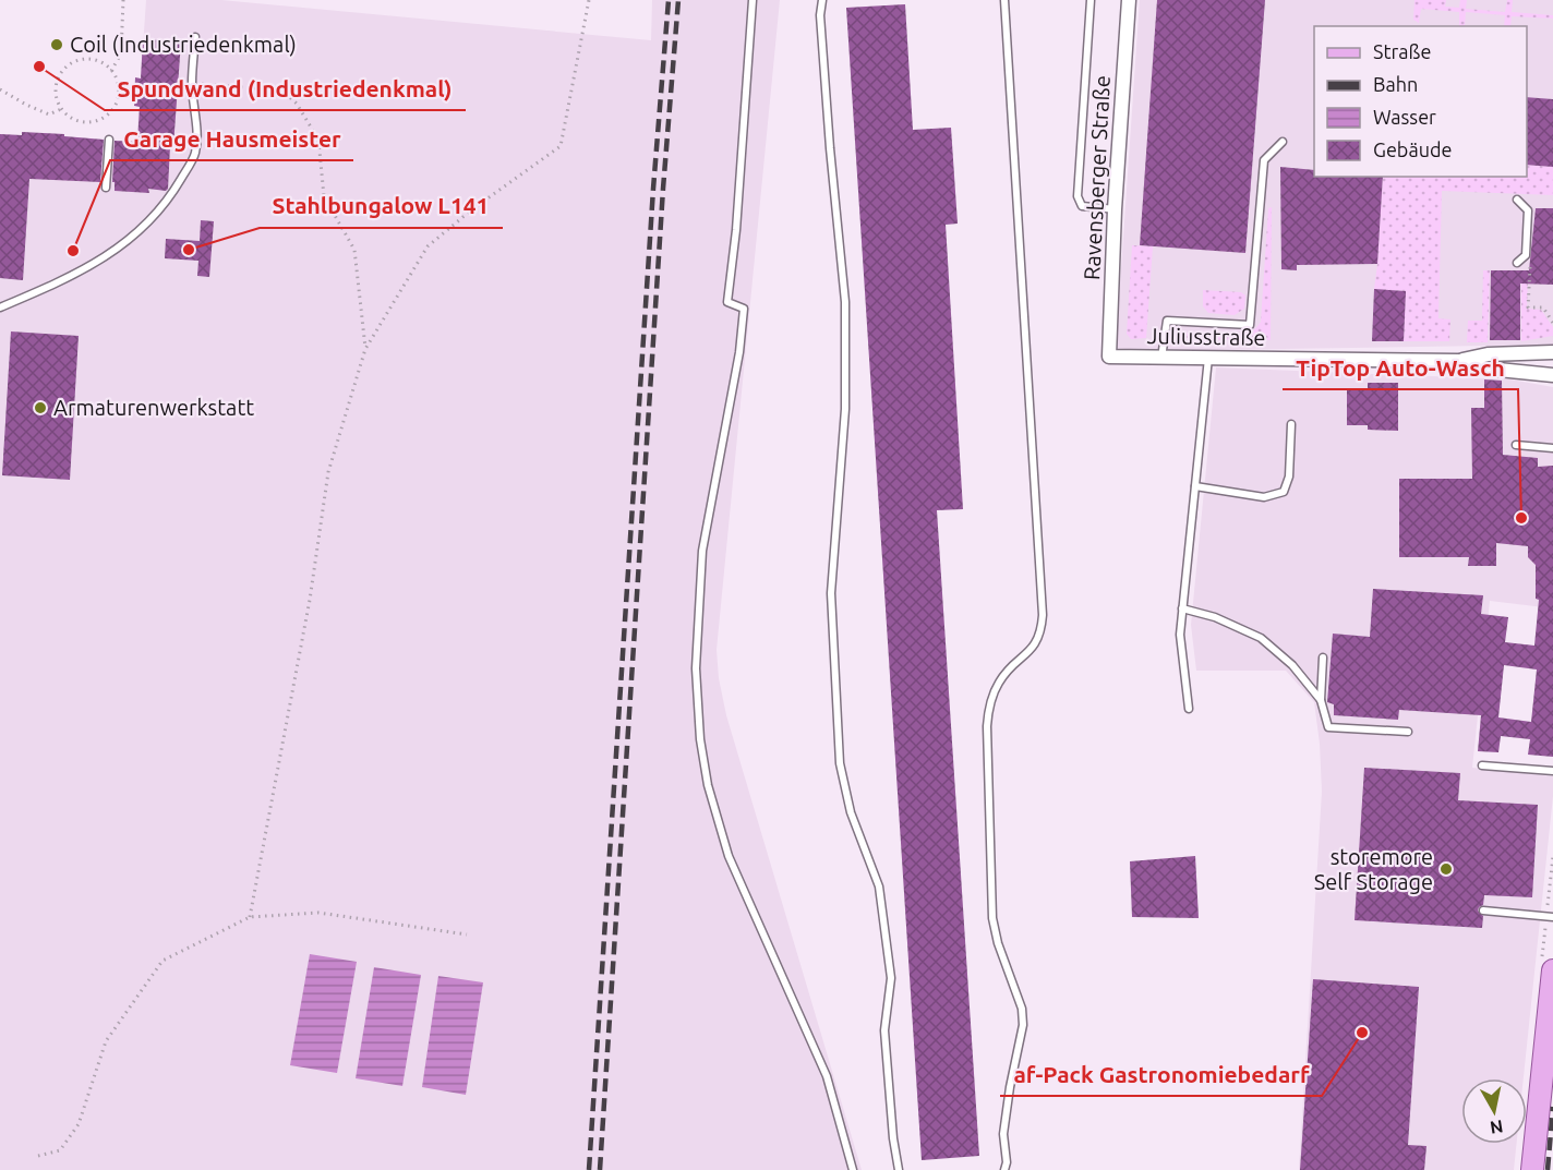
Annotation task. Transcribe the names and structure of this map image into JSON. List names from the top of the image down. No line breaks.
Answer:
{"streets":{"street":["Ravensberger Straße","Juliusstraße"]},"crossings":[["Ravensberger Straße","Juliusstraße"]],"places":["Coil (Industriedenkmal)","Spundwand (Industriedenkmal)","Stahlbungalow L141","Garage Hausmeister","Armaturenwerkstatt","TipTop Auto-Wasch","storemore Self Storage","af-Pack Gastronomiebedarf"],"legend":["Straße","Bahn","Wasser","Gebäude"],"north":"bottom"}
